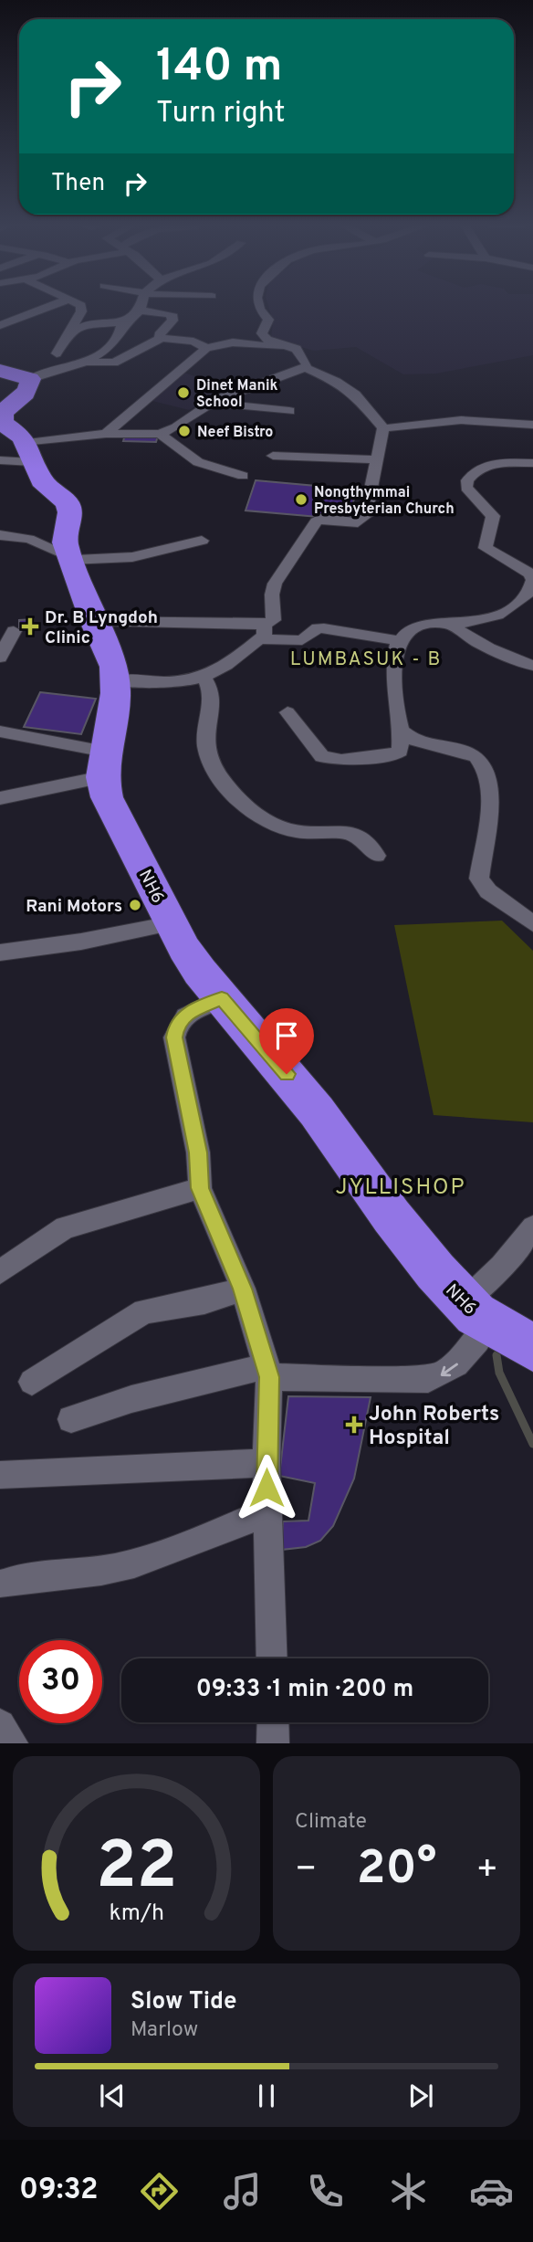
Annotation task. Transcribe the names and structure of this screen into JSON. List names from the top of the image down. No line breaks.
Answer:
{"streets":{"highway":["NH6"]},"districts":["LUMBASUK - B","JYLLISHOP"],"places":{"other":["Dinet Manik School","Neef Bistro","Nongthymmai Presbyterian Church","Rani Motors"],"health":["Dr. B Lyngdoh Clinic","John Roberts Hospital"]},"page":{"turn":["140 m","Turn right"],"then":"Then","limit":"30","trip":"09:33 · 1 min · 200 m","tile":"Climate","heat":["−","20°","+"],"song":["Slow Tide","Marlow"],"tabs":"09:32","gauge":["22","km/h"]}}
